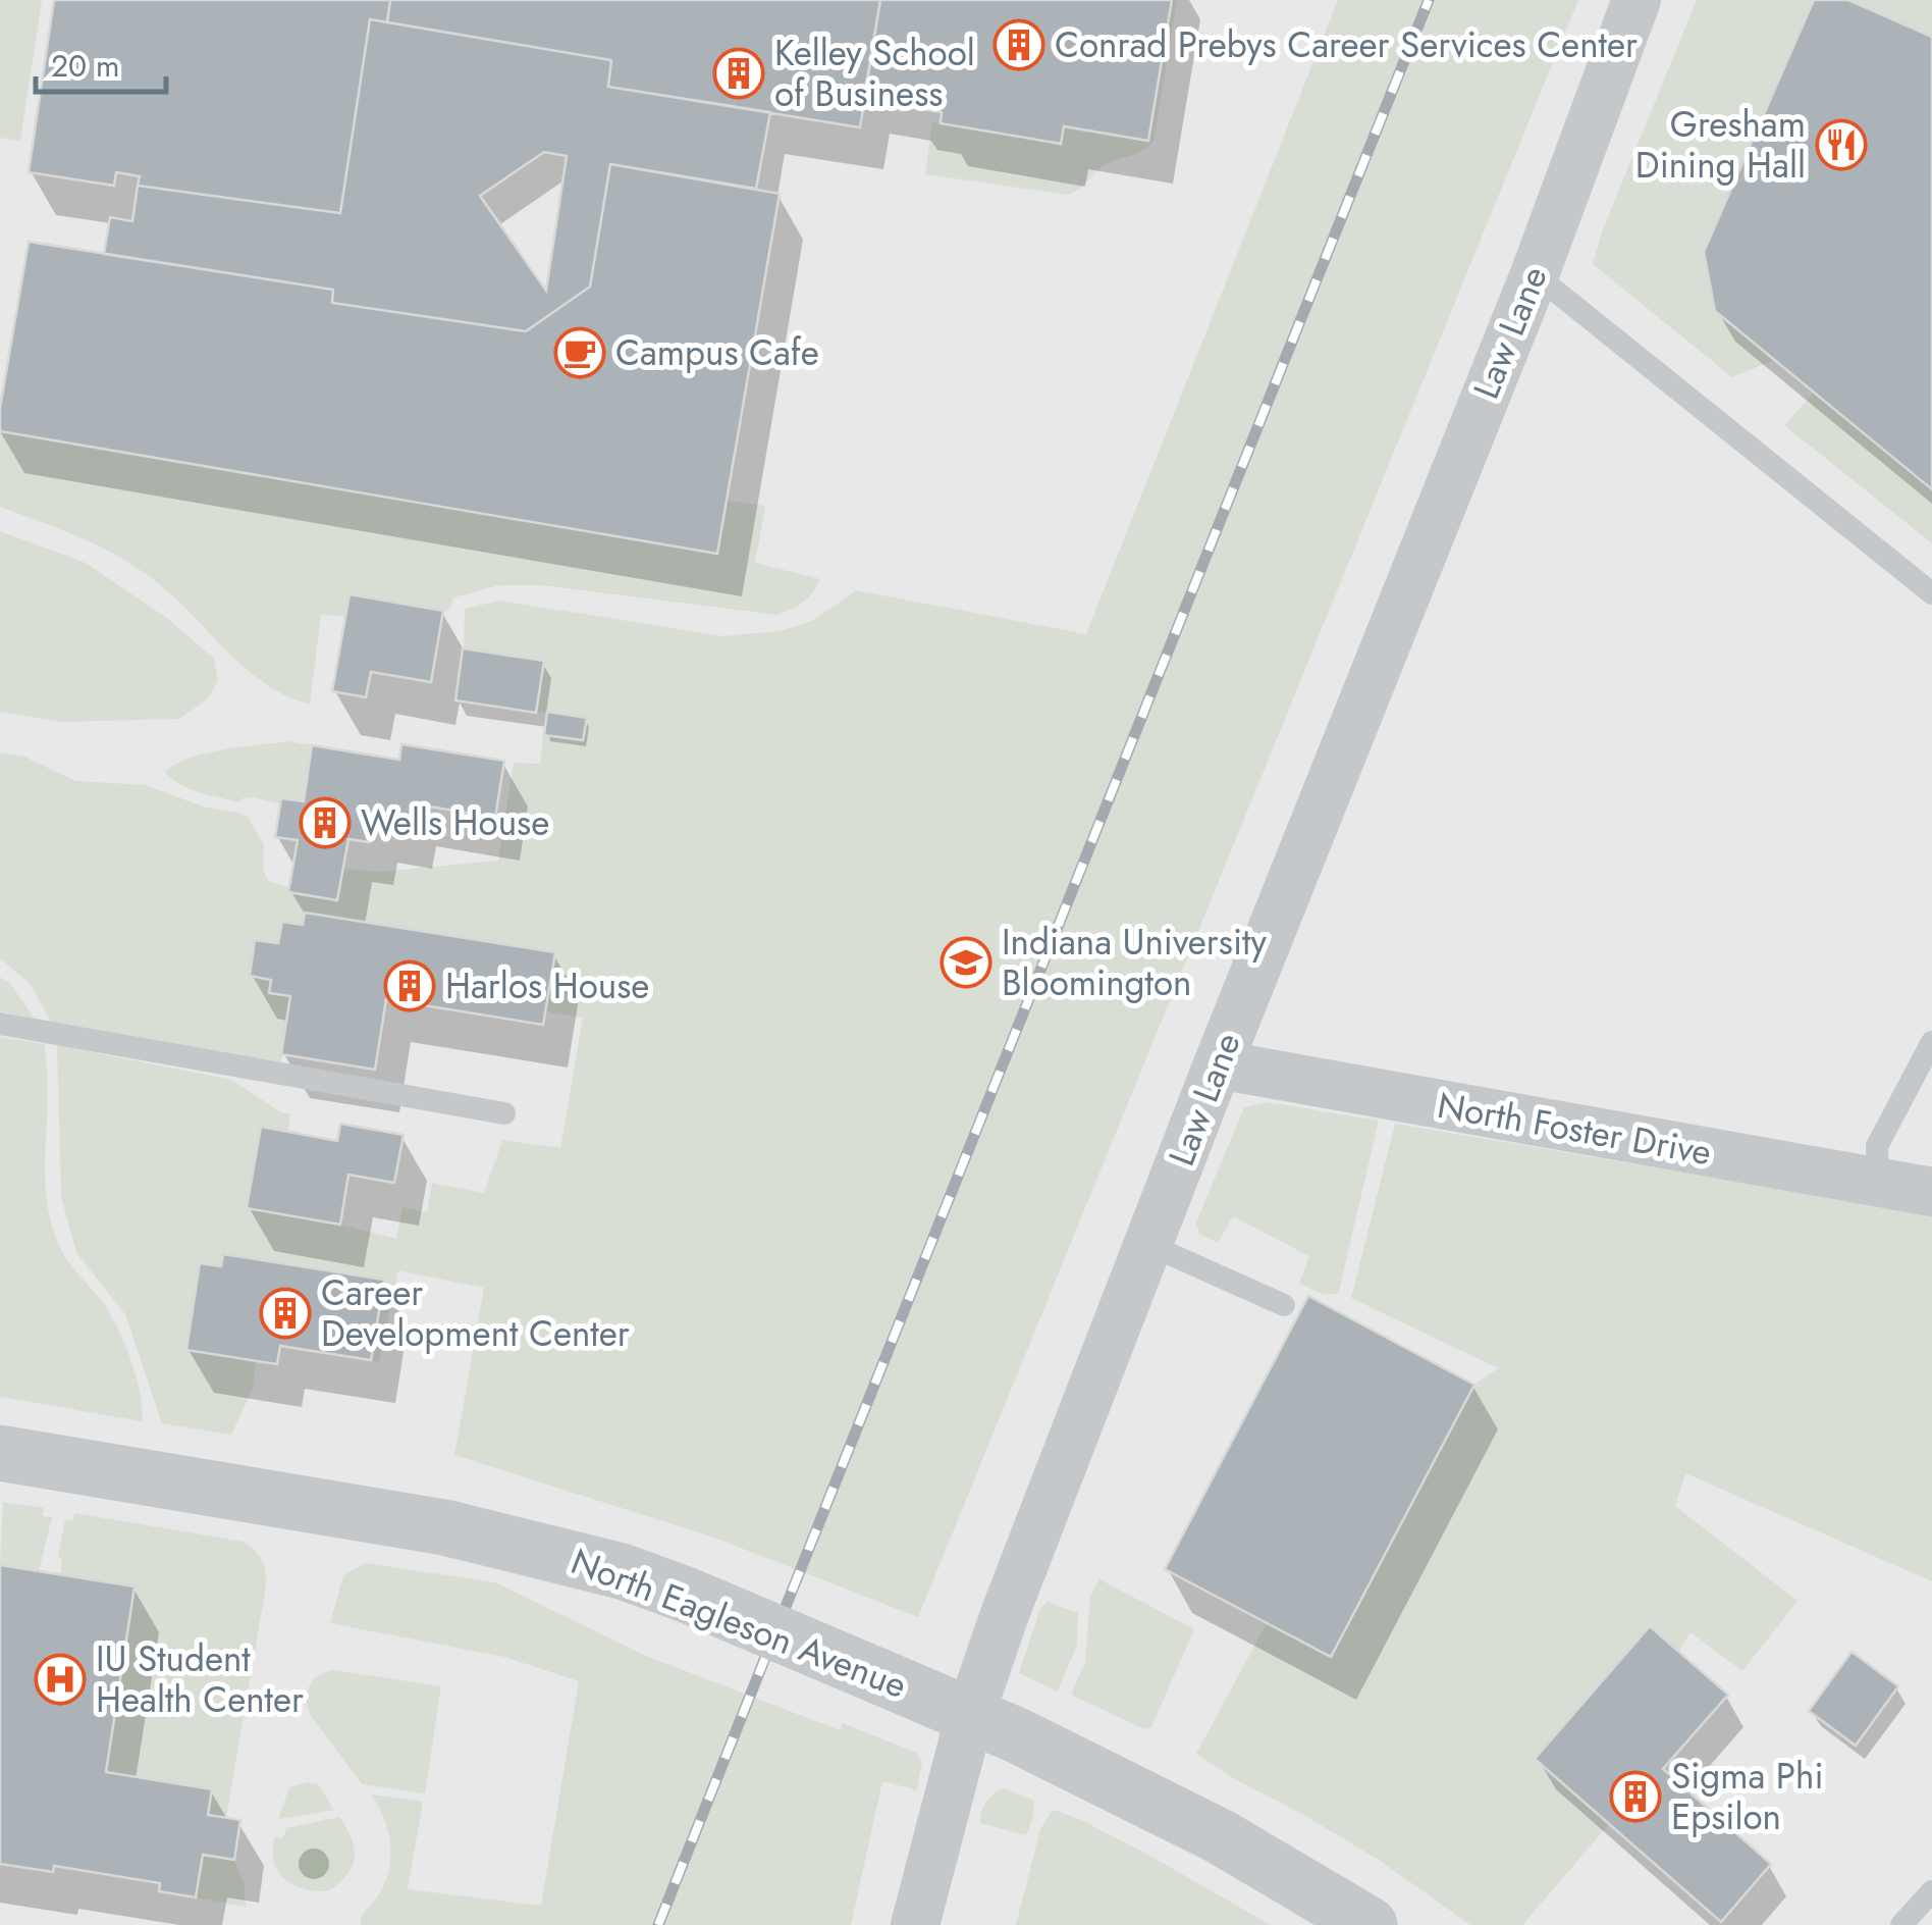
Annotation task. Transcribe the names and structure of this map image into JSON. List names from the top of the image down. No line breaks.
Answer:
{"streets":{"street":["Law Lane","North Foster Drive","North Eagleson Avenue"]},"crossings":[["Law Lane","North Foster Drive"],["Law Lane","North Eagleson Avenue"]],"places":{"building":["Conrad Prebys Career Services Center","Kelley School of Business","Wells House","Harlos House","Career Development Center","Sigma Phi Epsilon"],"restaurant":["Gresham Dining Hall"],"cafe":["Campus Cafe"],"school or university":["Indiana University Bloomington"],"hospital":["IU Student Health Center"]},"scale_bar":"20 m"}
